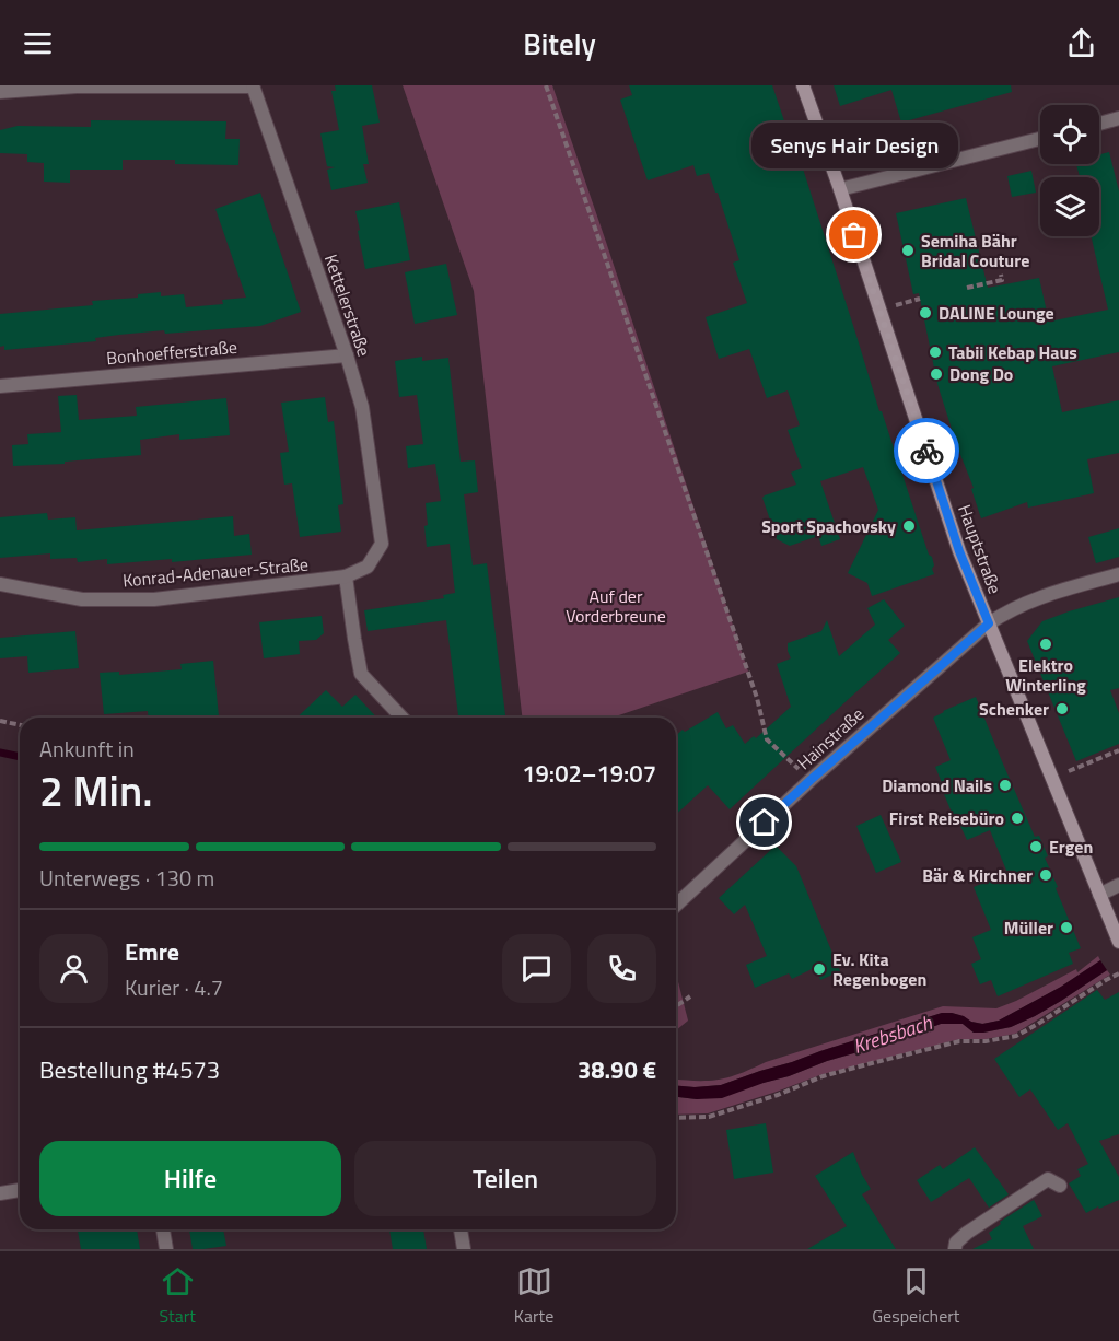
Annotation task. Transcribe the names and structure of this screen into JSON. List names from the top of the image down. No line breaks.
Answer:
{"streets":{"main road":["Hauptstraße"],"street":["Kettelerstraße","Bonhoefferstraße","Konrad-Adenauer-Straße","Hainstraße"]},"crossings":[["Kettelerstraße","Bonhoefferstraße"],["Kettelerstraße","Konrad-Adenauer-Straße"],["Hauptstraße","Hainstraße"]],"water":["Krebsbach"],"parks":["Auf der Vorderbreune"],"places":["Senys Hair Design","Semiha Bähr Bridal Couture","DALINE Lounge","Tabii Kebap Haus","Dong Do","Sport Spachovsky","Elektro Winterling","Schenker","Diamond Nails","First Reisebüro","Ergen","Bär & Kirchner","Müller","Ev. Kita Regenbogen"],"page":{"header":"Bitely","bubble":"Senys Hair Design","heading":["2 Min.","Ankunft in","19:02–19:07"],"panel":["Emre","Kurier · 4.7","Bestellung #4573","38.90 €"],"bar":"Unterwegs · 130 m","buttons":["Hilfe","Teilen"],"tabs":["Start","Karte","Gespeichert"]}}
